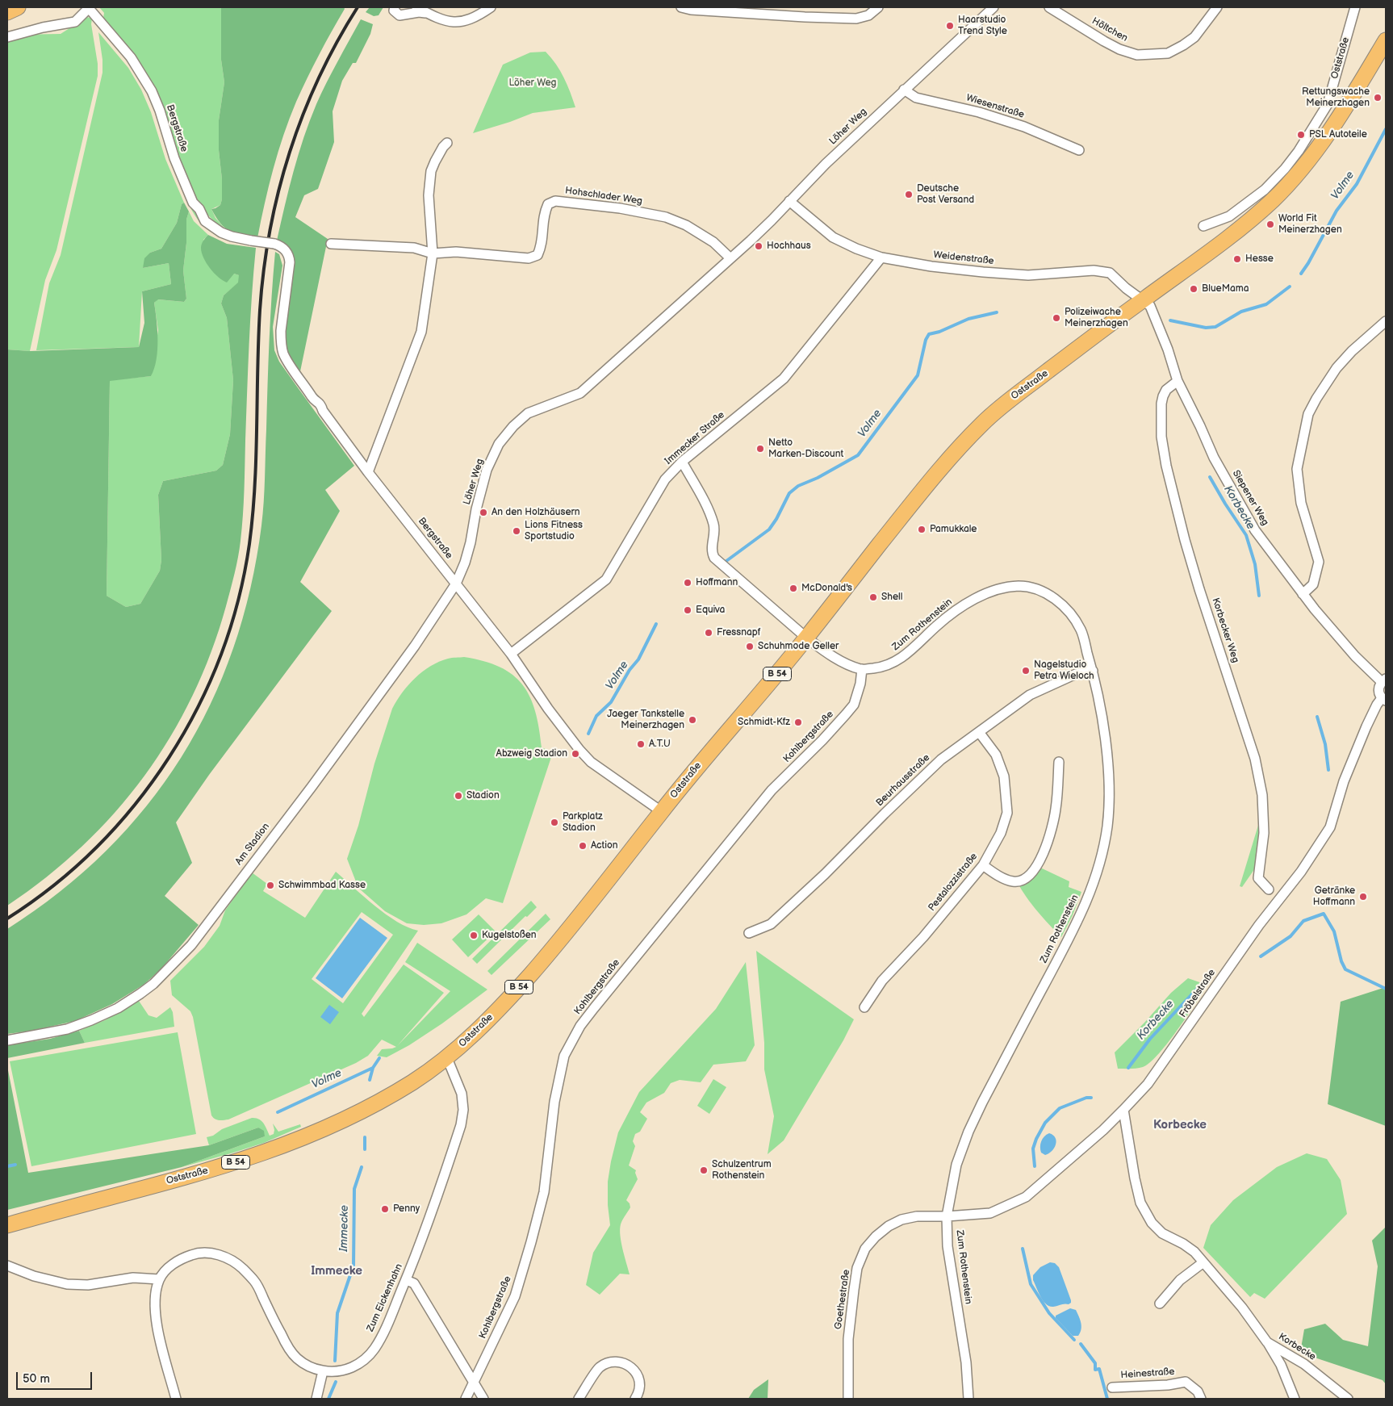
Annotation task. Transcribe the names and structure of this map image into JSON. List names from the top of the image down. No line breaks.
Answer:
{"streets":{"main road":["Oststraße","B 54"],"street":["Höltchen","Wiesenstraße","Löher Weg","Bergstraße","Hohschlader Weg","Weidenstraße","Immecker Straße","Siepener Weg","Zum Rothenstein","Korbecker Weg","Kohlbergstraße","Beurhausstraße","Am Stadion","Pestalozzistraße","Fröbelstraße","Zum Eickenhahn","Goethestraße","Korbecke","Heinestraße"]},"crossings":[["Oststraße","Bergstraße"],["Oststraße","Weidenstraße"],["Oststraße","Siepener Weg"],["Oststraße","Zum Rothenstein"],["Oststraße","Zum Eickenhahn"],["Wiesenstraße","Löher Weg"],["Löher Weg","Bergstraße"],["Löher Weg","Hohschlader Weg"],["Löher Weg","Weidenstraße"],["Löher Weg","Am Stadion"],["Bergstraße","Immecker Straße"],["Bergstraße","Am Stadion"],["Weidenstraße","Immecker Straße"],["Weidenstraße","Siepener Weg"],["Siepener Weg","Korbecker Weg"],["Siepener Weg","Fröbelstraße"],["Zum Rothenstein","Kohlbergstraße"],["Zum Rothenstein","Beurhausstraße"],["Zum Rothenstein","Fröbelstraße"],["Zum Rothenstein","Goethestraße"],["Beurhausstraße","Pestalozzistraße"],["Fröbelstraße","Goethestraße"],["Fröbelstraße","Korbecke"]],"districts":["Korbecke","Immecke"],"water":["Volme","Korbecke","Immecke"],"parks":["Löher Weg"],"places":["Haarstudio Trend Style","Rettungswache Meinerzhagen","PSL Autoteile","Deutsche Post Versand","World Fit Meinerzhagen","Hochhaus","Hesse","BlueMama","Polizeiwache Meinerzhagen","Netto Marken-Discount","An den Holzhäusern","Pamukkale","Lions Fitness Sportstudio","Hoffmann","McDonald's","Shell","Equiva","Fressnapf","Schuhmode Geller","Nagelstudio Petra Wieloch","Jaeger Tankstelle Meinerzhagen","Schmidt-Kfz","A.T.U","Abzweig Stadion","Stadion","Parkplatz Stadion","Action","Schwimmbad Kasse","Getränke Hoffmann","Kugelstoßen","Schulzentrum Rothenstein","Penny"],"scale_bar":"50 m"}
